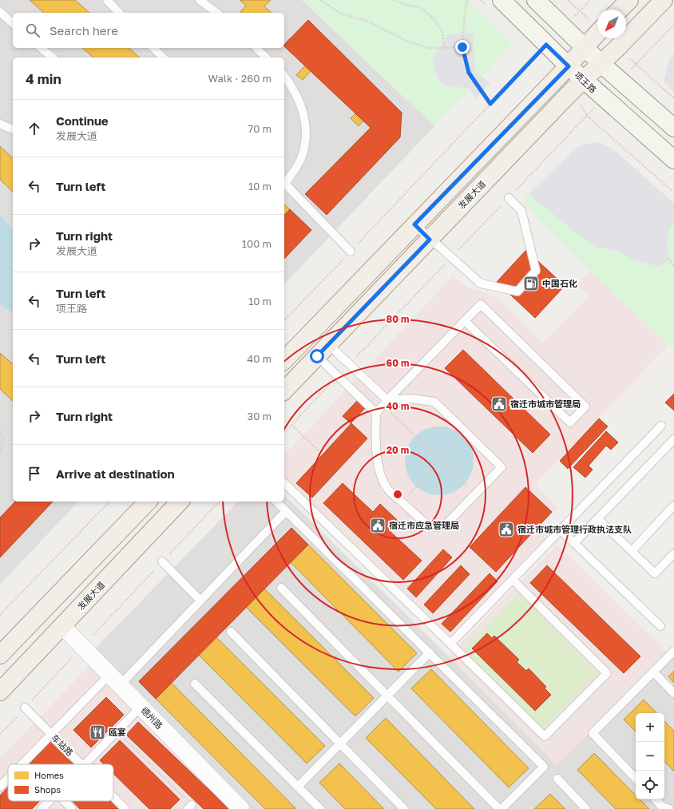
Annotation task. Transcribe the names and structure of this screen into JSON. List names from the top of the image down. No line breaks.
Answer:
{"streets":{"main road":["项王路","发展大道"],"street":["德州路"],"lane":["车站路"]},"crossings":[["项王路","发展大道"],["发展大道","德州路"]],"places":{"fuel station":["中国石化"],"public building":["宿迁市城市管理局","宿迁市应急管理局","宿迁市城市管理行政执法支队"],"restaurant":["瓯宴"]},"legend":["Homes","Shops"],"north":"bottom left","page":{"search":"Search here","heading":["4 min","Walk · 260 m"],"list":[["Continue","发展大道","70 m"],["Turn left","10 m"],["Turn right","发展大道","100 m"],["Turn left","项王路","10 m"],["Turn left","40 m"],["Turn right","30 m"],"Arrive at destination"],"map_buttons":["+","−"]},"rings":["80 m","60 m","40 m","20 m"]}
